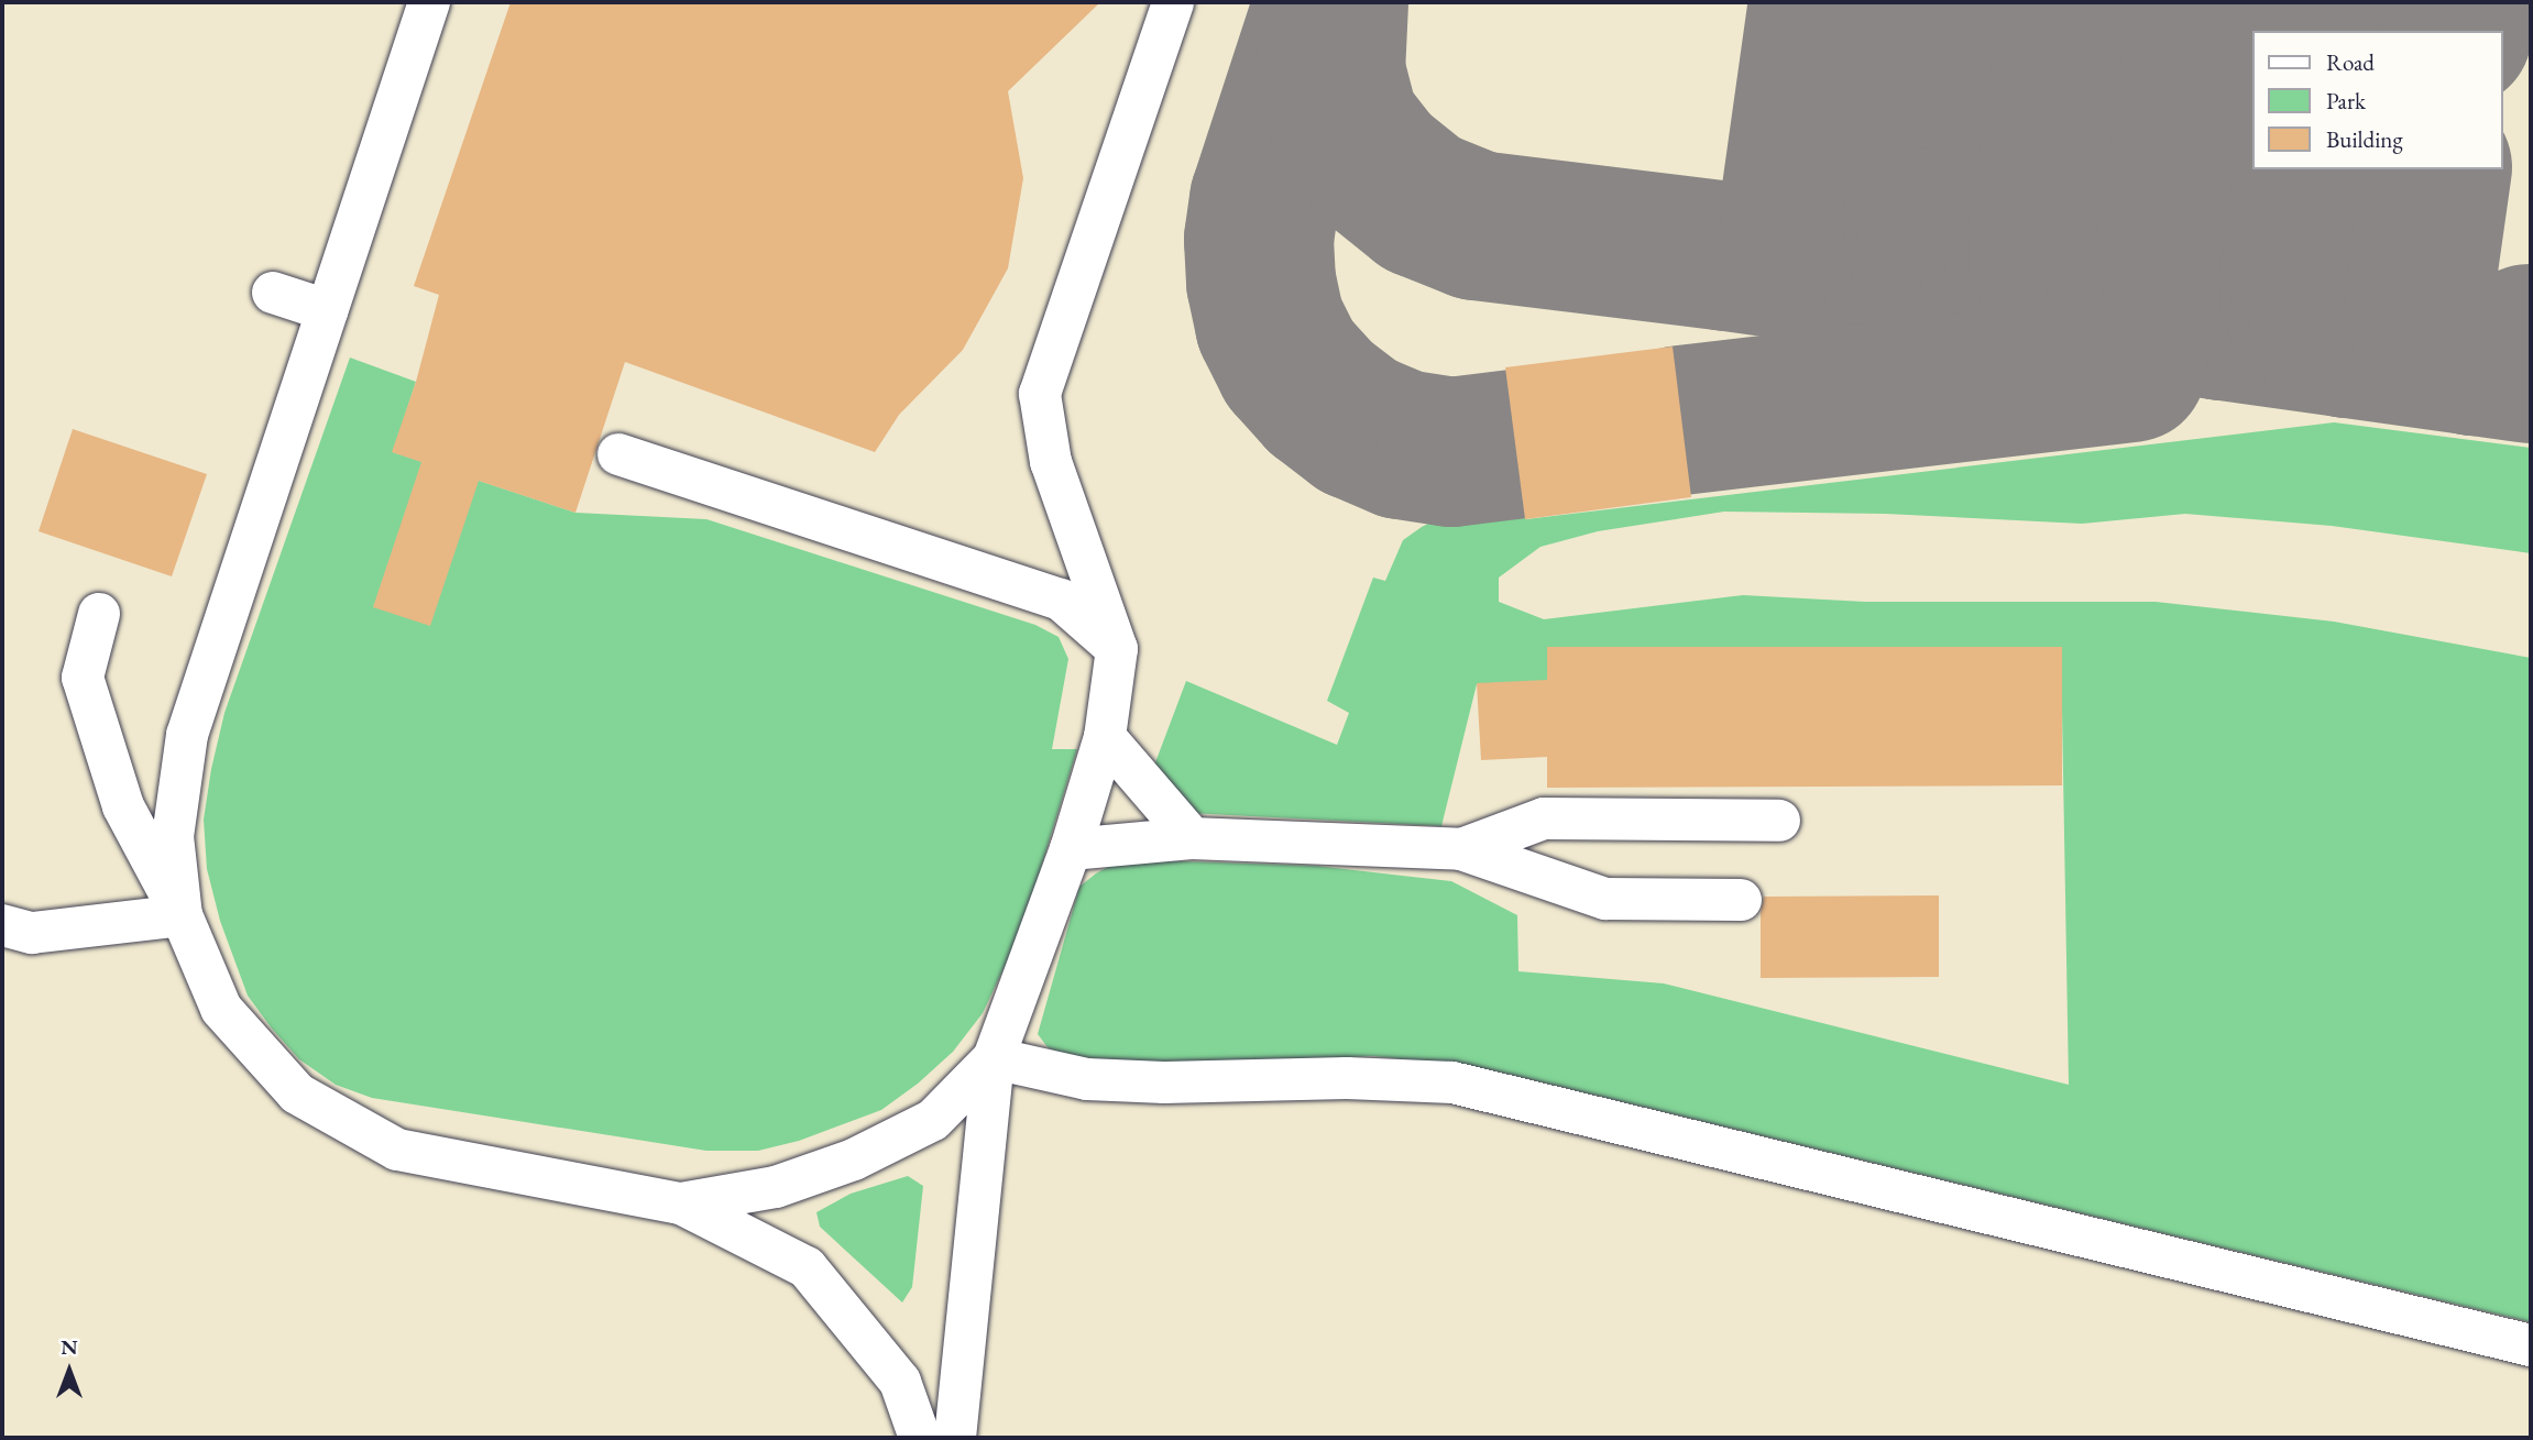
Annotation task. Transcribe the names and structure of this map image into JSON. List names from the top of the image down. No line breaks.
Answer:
{"legend":["Road","Park","Building"],"north":"top"}
